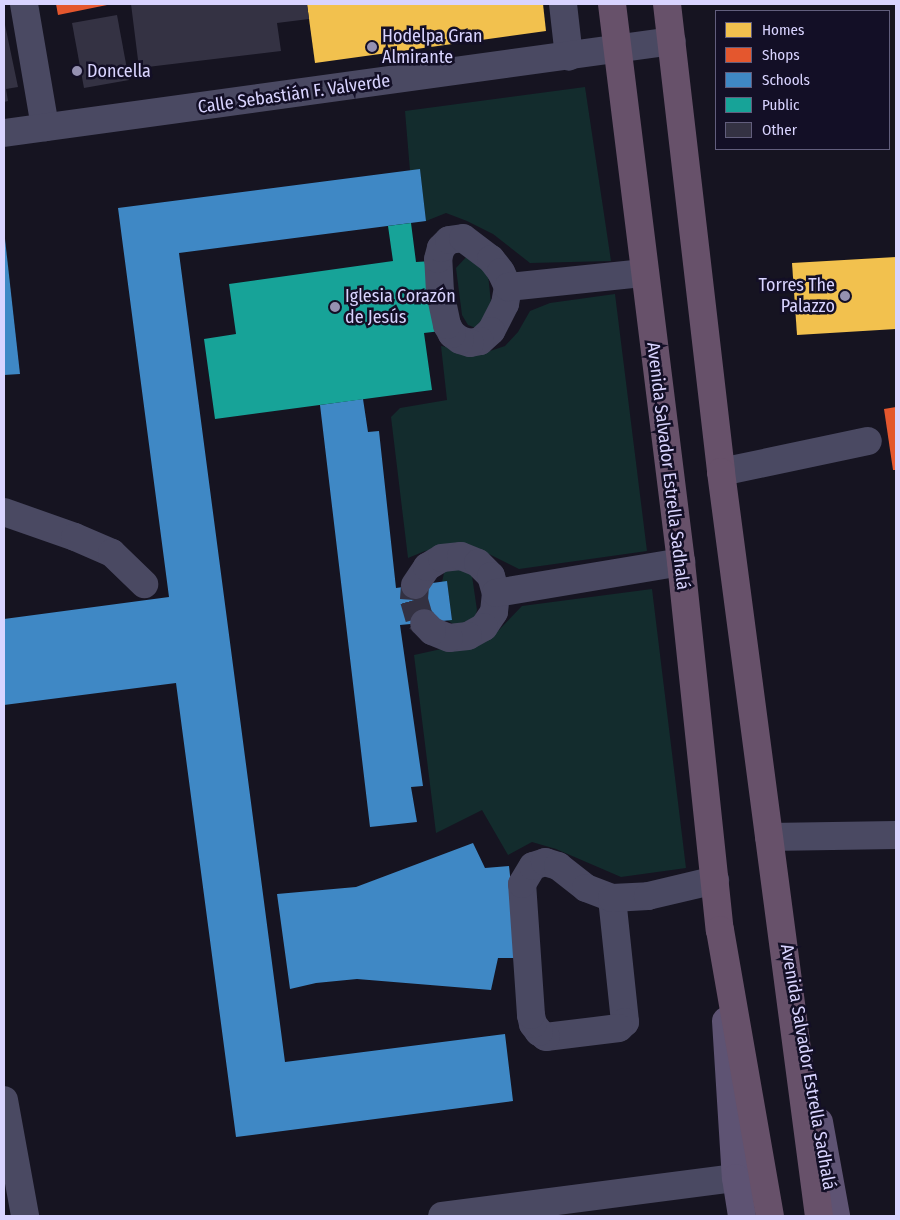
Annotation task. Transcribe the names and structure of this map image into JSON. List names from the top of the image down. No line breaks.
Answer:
{"streets":{"highway":["Avenida Salvador Estrella Sadhalá"],"street":["Calle Sebastián F. Valverde"]},"crossings":[["Calle Sebastián F. Valverde","Avenida Salvador Estrella Sadhalá"]],"places":["Hodelpa Gran Almirante","Doncella","Torres The Palazzo","Iglesia Corazón de Jesús"],"legend":["Homes","Shops","Schools","Public","Other"]}
